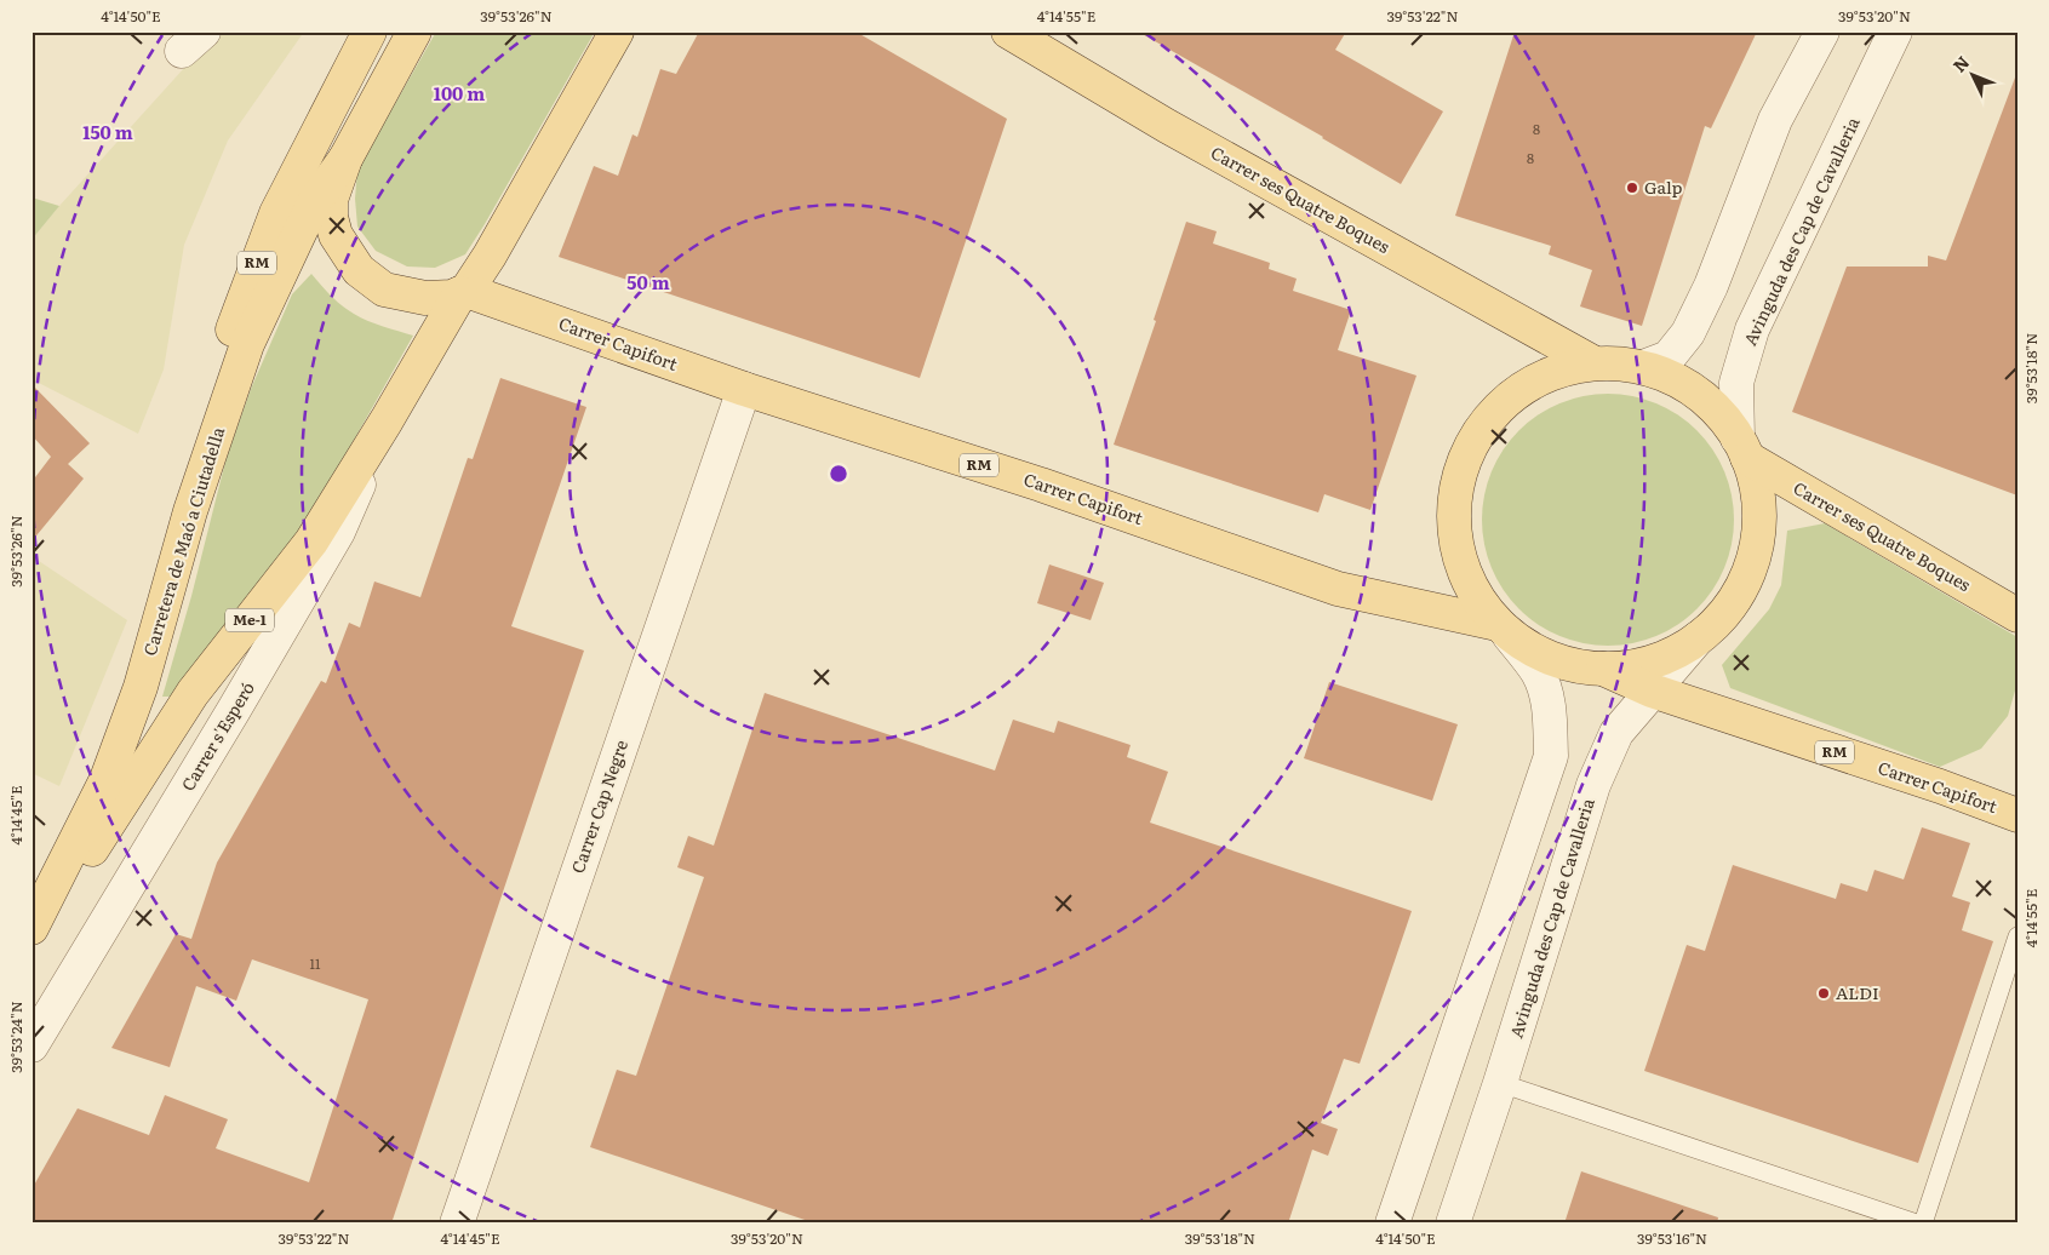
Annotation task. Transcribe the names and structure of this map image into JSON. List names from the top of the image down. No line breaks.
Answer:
{"streets":{"main road":["Carrer ses Quatre Boques","RM","Carrer Capifort","Carretera de Maó a Ciutadella","Me-1"],"street":["Avinguda des Cap de Cavalleria","Carrer s'Esperó","Carrer Cap Negre"]},"crossings":[["Carrer ses Quatre Boques","Avinguda des Cap de Cavalleria"],["Carrer ses Quatre Boques","RM"],["Avinguda des Cap de Cavalleria","RM"],["Avinguda des Cap de Cavalleria","Carrer Capifort"],["RM","Carrer Capifort"],["RM","Carretera de Maó a Ciutadella"],["RM","Me-1"],["Carrer Capifort","Me-1"],["Carrer Capifort","Carrer Cap Negre"],["Me-1","Carrer s'Esperó"]],"places":["Galp","ALDI"],"house_numbers":["8","8","11"],"north":"top left","coordinates":["4°14'50\"E","39°53'26\"N","4°14'55\"E","39°53'22\"N","39°53'20\"N","39°53'18\"N","4°14'45\"E","39°53'24\"N","39°53'16\"N"],"rings":["100 m","150 m","50 m"]}
